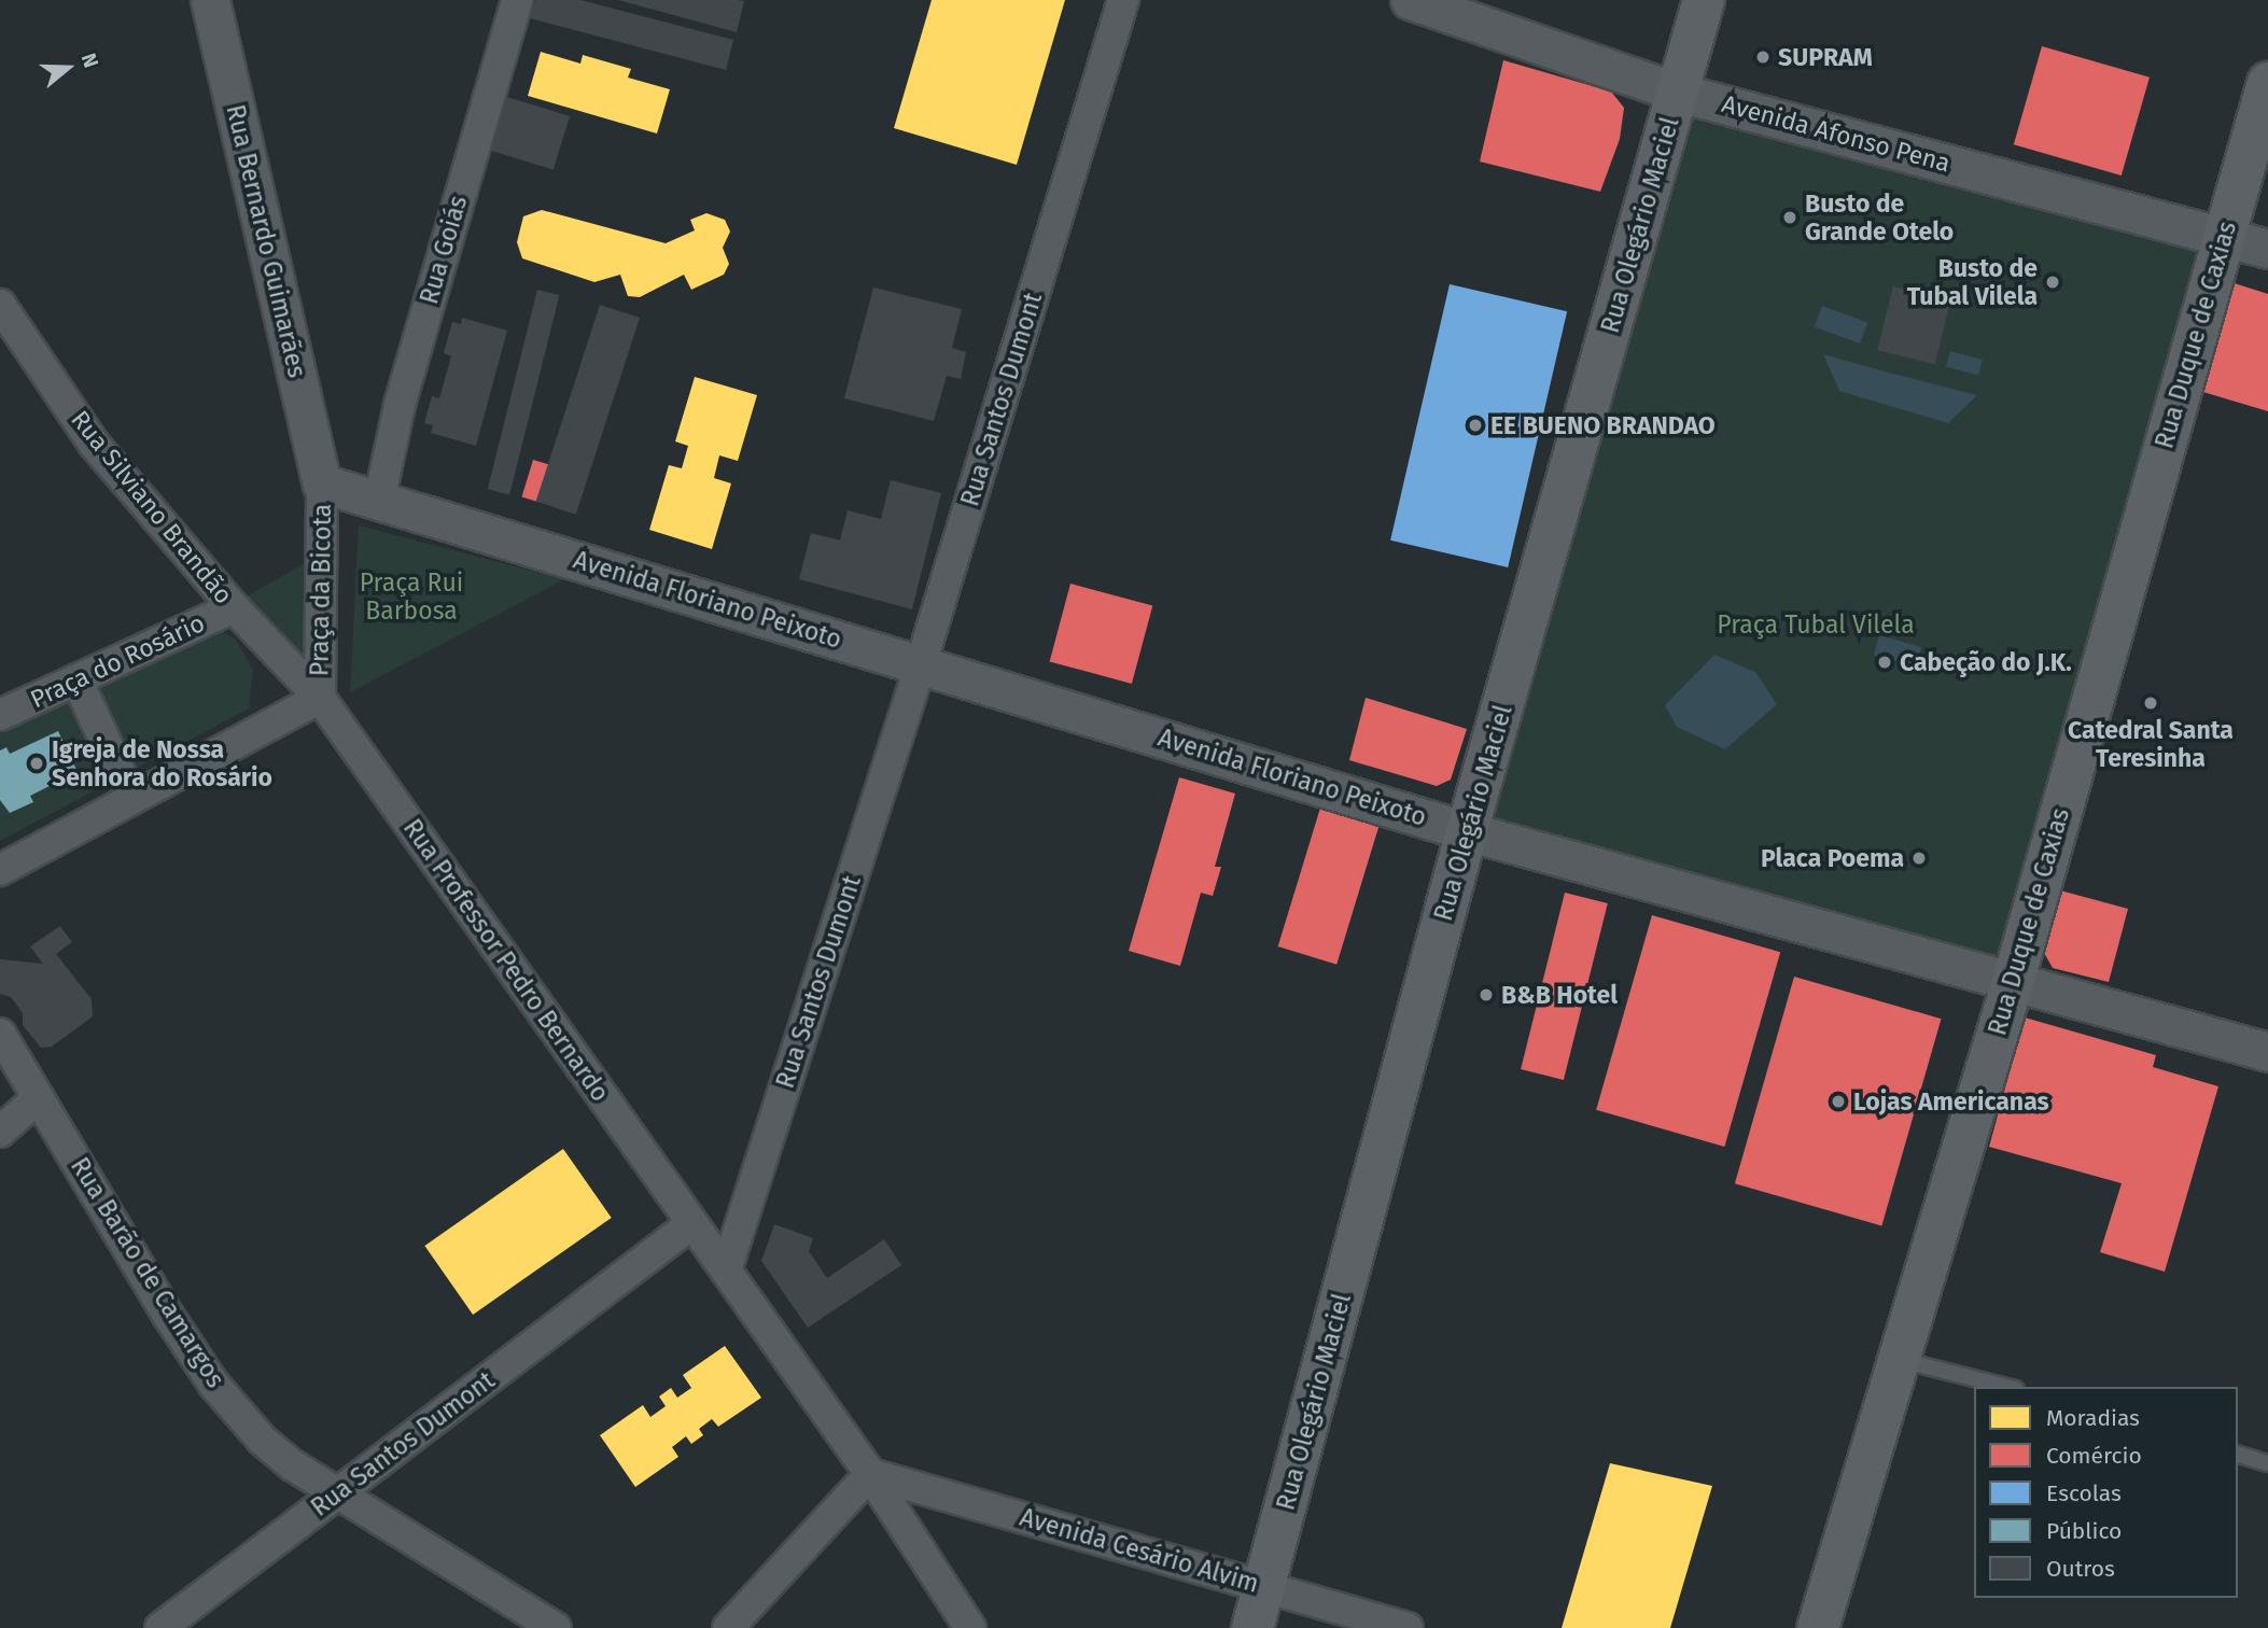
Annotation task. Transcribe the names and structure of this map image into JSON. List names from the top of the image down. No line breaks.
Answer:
{"streets":{"main road":["Rua Olegário Maciel","Rua Duque de Caxias"],"street":["Avenida Afonso Pena","Rua Bernardo Guimarães","Rua Goiás","Rua Santos Dumont","Rua Silviano Brandão","Praça da Bicota","Avenida Floriano Peixoto","Praça do Rosário","Rua Professor Pedro Bernardo","Rua Barão de Camargos","Avenida Cesário Alvim"]},"crossings":[["Avenida Afonso Pena","Rua Olegário Maciel"],["Avenida Afonso Pena","Rua Duque de Caxias"],["Rua Olegário Maciel","Avenida Floriano Peixoto"],["Rua Olegário Maciel","Avenida Cesário Alvim"],["Rua Bernardo Guimarães","Praça da Bicota"],["Rua Bernardo Guimarães","Avenida Floriano Peixoto"],["Rua Goiás","Avenida Floriano Peixoto"],["Rua Duque de Caxias","Avenida Floriano Peixoto"],["Rua Santos Dumont","Avenida Floriano Peixoto"],["Rua Santos Dumont","Rua Professor Pedro Bernardo"],["Rua Santos Dumont","Rua Barão de Camargos"],["Rua Silviano Brandão","Praça da Bicota"],["Rua Silviano Brandão","Praça do Rosário"],["Rua Silviano Brandão","Rua Professor Pedro Bernardo"],["Praça da Bicota","Avenida Floriano Peixoto"],["Praça da Bicota","Rua Professor Pedro Bernardo"]],"parks":["Praça Rui Barbosa","Praça Tubal Vilela"],"places":["SUPRAM","Busto de Grande Otelo","Busto de Tubal Vilela","EE BUENO BRANDAO","Cabeção do J.K.","Catedral Santa Teresinha","Igreja de Nossa Senhora do Rosário","Placa Poema","B&B Hotel","Lojas Americanas"],"legend":["Moradias","Comércio","Escolas","Público","Outros"],"north":"right"}
